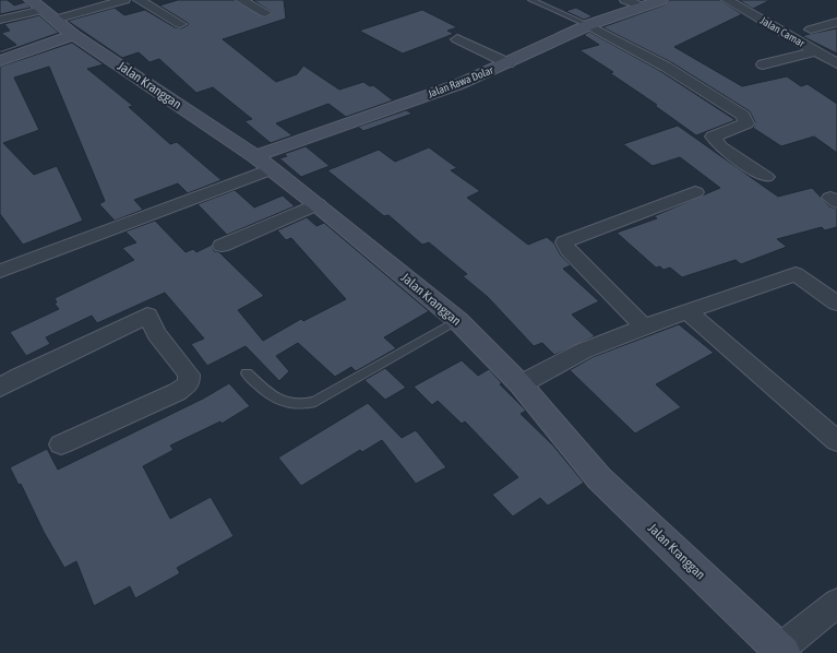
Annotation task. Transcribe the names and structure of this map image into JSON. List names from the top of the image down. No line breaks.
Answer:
{"streets":{"main road":["Jalan Rawa Dolar","Jalan Kranggan"],"street":["Jalan Camar"]},"crossings":[["Jalan Rawa Dolar","Jalan Kranggan"]]}
